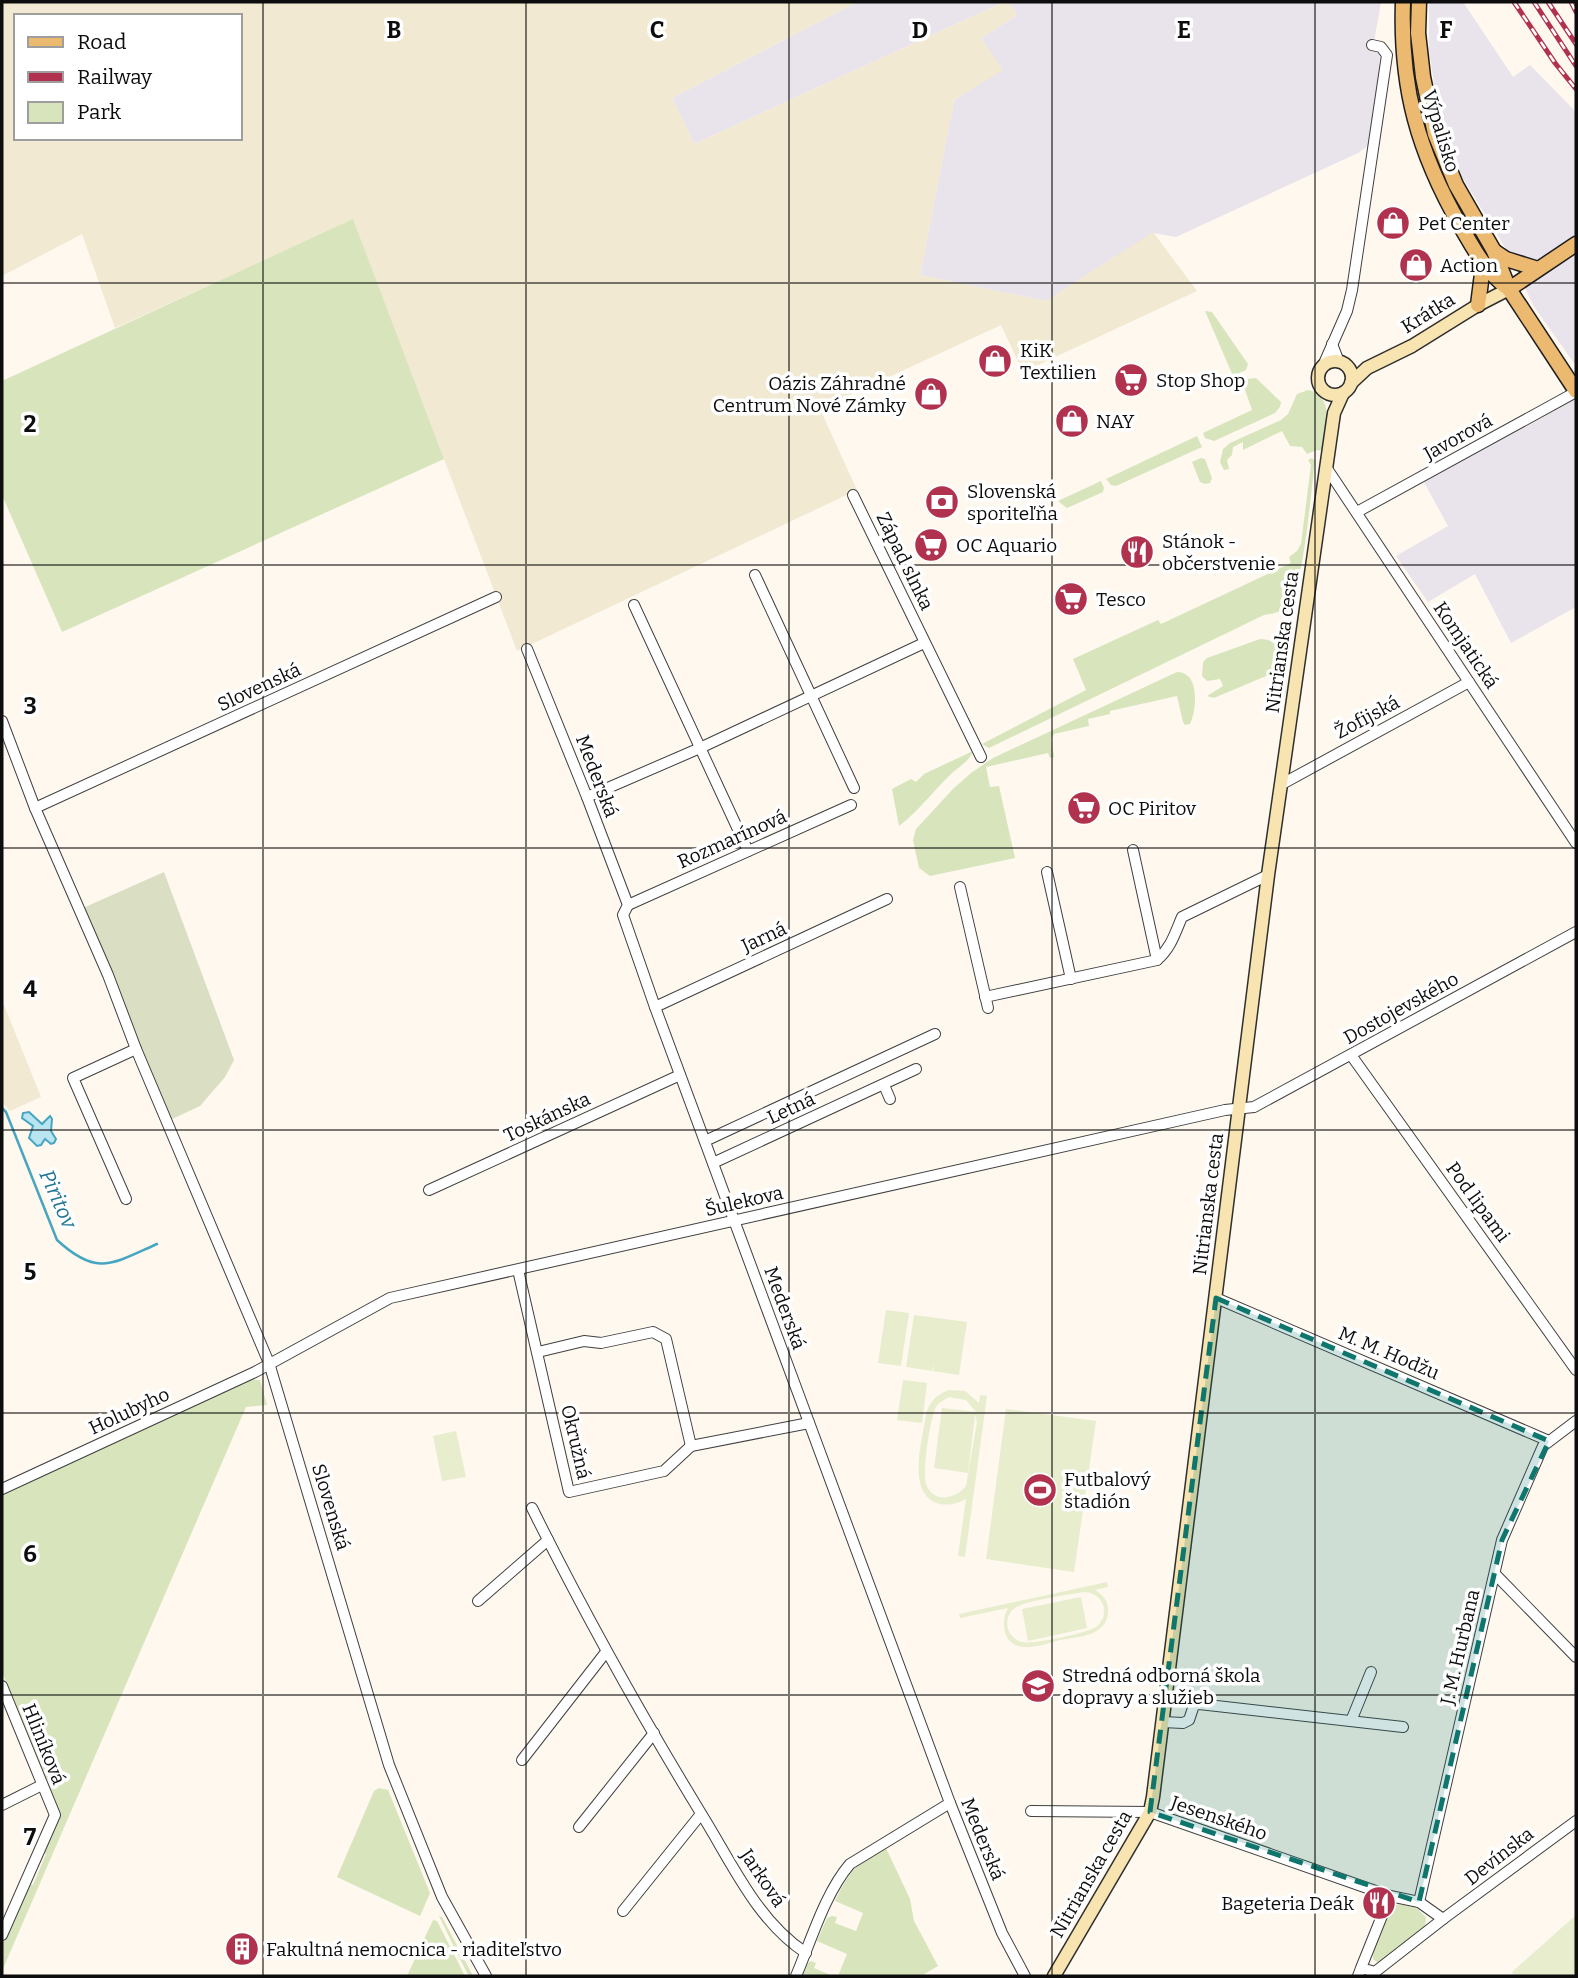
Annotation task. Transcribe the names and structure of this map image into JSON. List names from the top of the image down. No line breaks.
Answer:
{"streets":{"main road":["Výpalisko","Krátka","Nitrianska cesta"],"street":["Javorová","Západ slnka","Komjatická","Slovenská","Žofijská","Mederská","Rozmarínová","Jarná","Dostojevského","Letná","Toskánska","Šulekova","Pod lipami","M. M. Hodžu","Holubyho","Okružná","J. M. Hurbana","Hliníková","Jesenského","Devínska","Jarková"]},"crossings":[["Výpalisko","Krátka"],["Výpalisko","Javorová"],["Krátka","Nitrianska cesta"],["Javorová","Komjatická"],["Nitrianska cesta","Komjatická"],["Nitrianska cesta","Žofijská"],["Nitrianska cesta","Dostojevského"],["Nitrianska cesta","Šulekova"],["Nitrianska cesta","M. M. Hodžu"],["Nitrianska cesta","Jesenského"],["Komjatická","Žofijská"],["Slovenská","Šulekova"],["Slovenská","Holubyho"],["Mederská","Rozmarínová"],["Mederská","Jarná"],["Mederská","Letná"],["Mederská","Toskánska"],["Mederská","Šulekova"],["Dostojevského","Šulekova"],["Dostojevského","Pod lipami"],["Šulekova","Holubyho"],["Šulekova","Okružná"],["M. M. Hodžu","J. M. Hurbana"],["J. M. Hurbana","Jesenského"]],"water":["Piritov"],"places":{"shop":["Pet Center","Action","KiK Textilien","Oázis Záhradné Centrum Nové Zámky","NAY"],"supermarket":["Stop Shop","OC Aquario","Tesco","OC Piritov"],"bank":["Slovenská sporiteľňa"],"restaurant":["Stánok - občerstvenie","Bageteria Deák"],"sports":["Futbalový štadión"],"school or university":["Stredná odborná škola dopravy a služieb"],"building":["Fakultná nemocnica - riaditeľstvo"]},"legend":["Road","Railway","Park"],"grid":{"columns":["B","C","D","E","F"],"rows":["2","3","4","5","6","7"]}}
